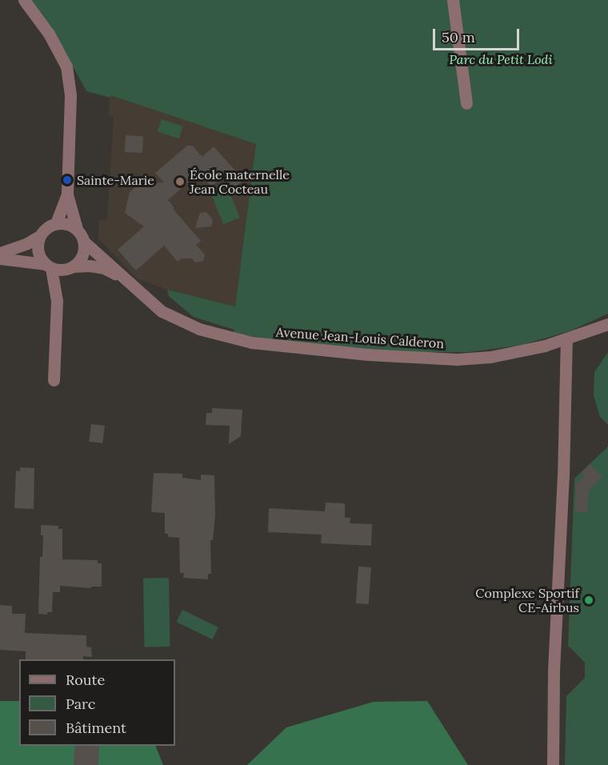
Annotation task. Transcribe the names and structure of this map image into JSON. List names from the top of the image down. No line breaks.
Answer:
{"streets":{"street":["Avenue Jean-Louis Calderon"]},"parks":["Parc du Petit Lodi"],"places":["Sainte-Marie","École maternelle Jean Cocteau","Complexe Sportif CE-Airbus"],"legend":["Route","Parc","Bâtiment"],"scale_bar":"50 m"}
